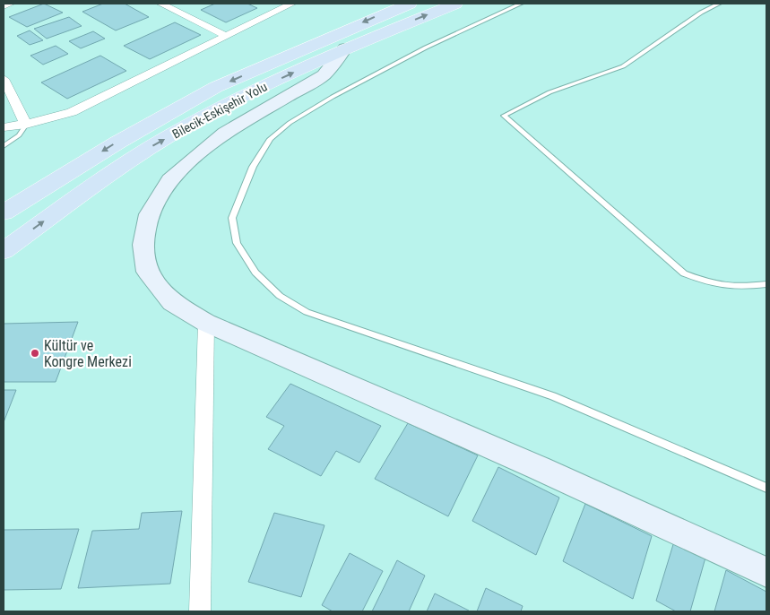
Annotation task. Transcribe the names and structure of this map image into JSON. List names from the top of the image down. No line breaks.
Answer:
{"streets":{"main road":["Bilecik-Eskişehir Yolu"]},"places":["Kültür ve Kongre Merkezi"]}
